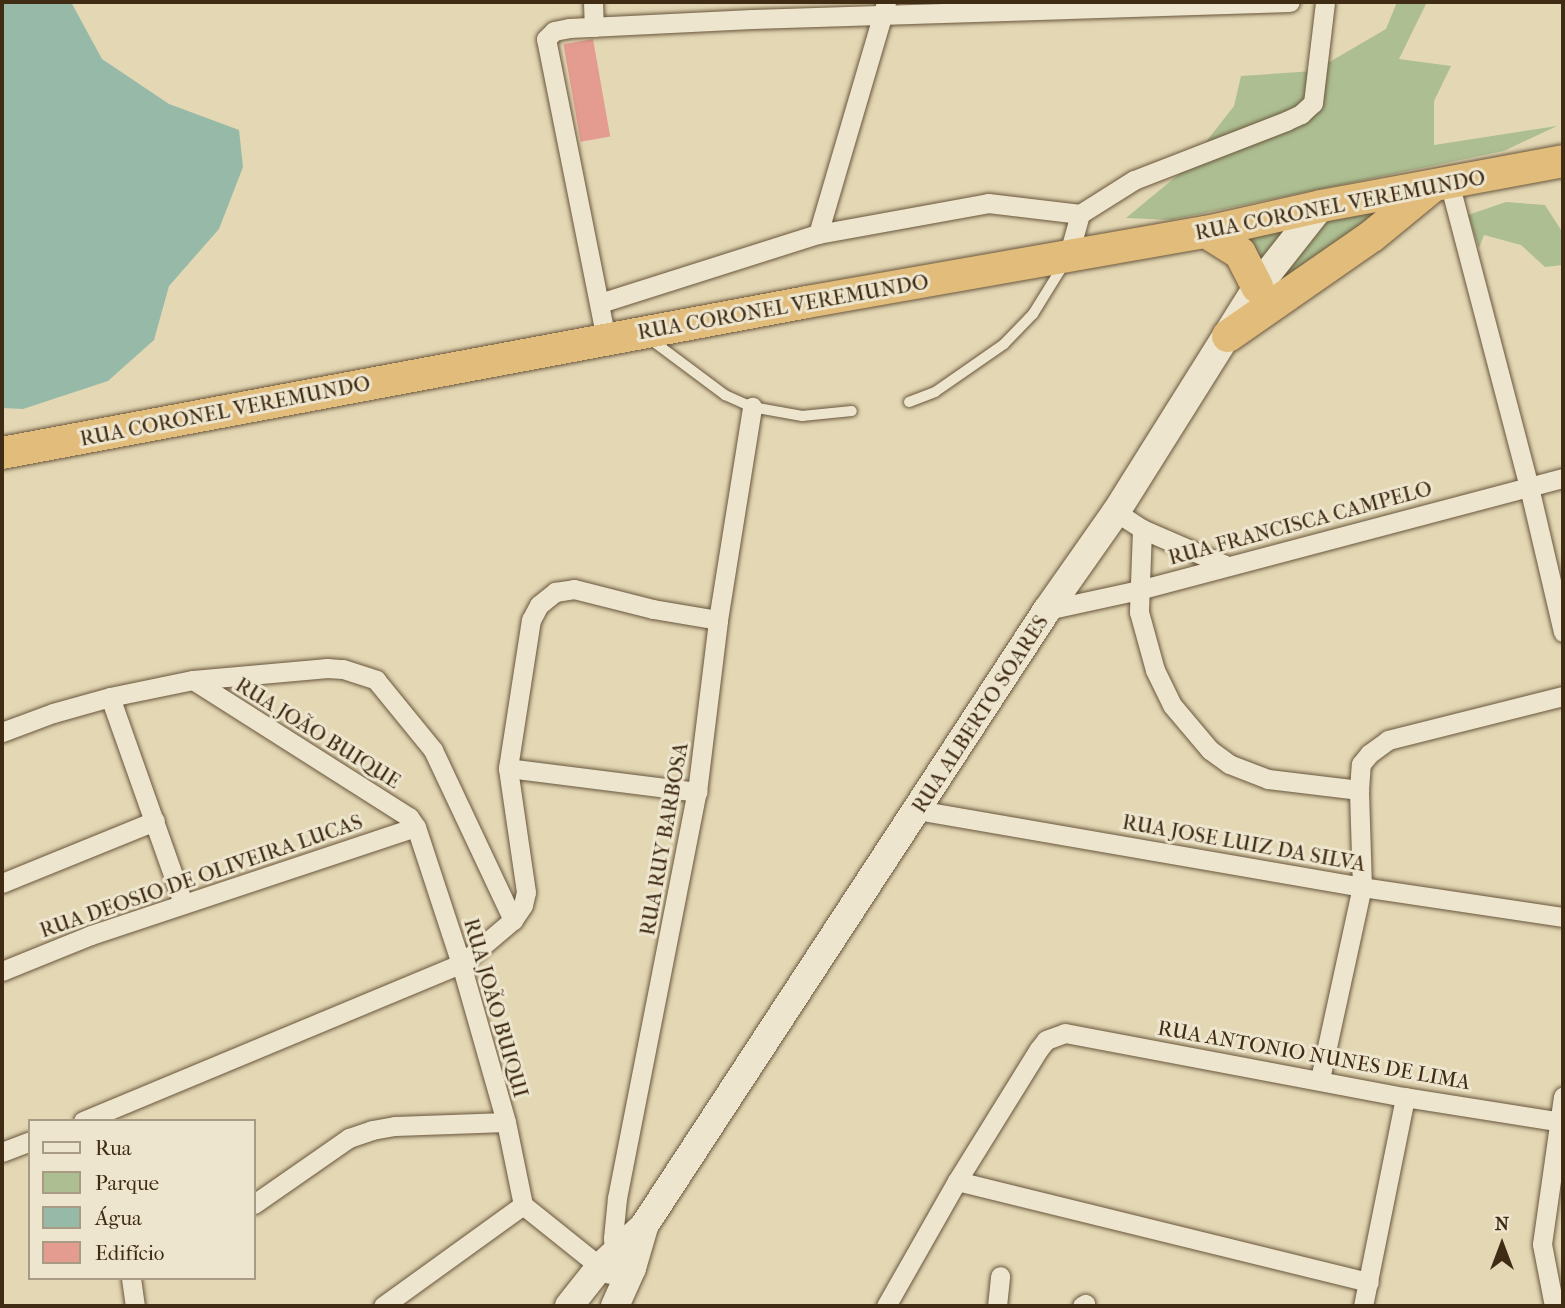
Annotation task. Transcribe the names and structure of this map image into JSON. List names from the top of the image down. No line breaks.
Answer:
{"streets":{"highway":["RUA CORONEL VEREMUNDO"],"main road":["RUA ALBERTO SOARES"],"street":["RUA FRANCISCA CAMPELO","RUA JOÃO BUIQUE","RUA RUY BARBOSA","RUA JOSE LUIZ DA SILVA","RUA DEOSIO DE OLIVEIRA LUCAS","RUA JOÃO BUIQUI","RUA ANTONIO NUNES DE LIMA"]},"crossings":[["RUA CORONEL VEREMUNDO","RUA ALBERTO SOARES"],["RUA FRANCISCA CAMPELO","RUA ALBERTO SOARES"],["RUA ALBERTO SOARES","RUA RUY BARBOSA"],["RUA ALBERTO SOARES","RUA JOSE LUIZ DA SILVA"],["RUA JOÃO BUIQUE","RUA DEOSIO DE OLIVEIRA LUCAS"],["RUA JOÃO BUIQUE","RUA JOÃO BUIQUI"],["RUA DEOSIO DE OLIVEIRA LUCAS","RUA JOÃO BUIQUI"]],"legend":["Rua","Parque","Água","Edifício"],"north":"top"}
